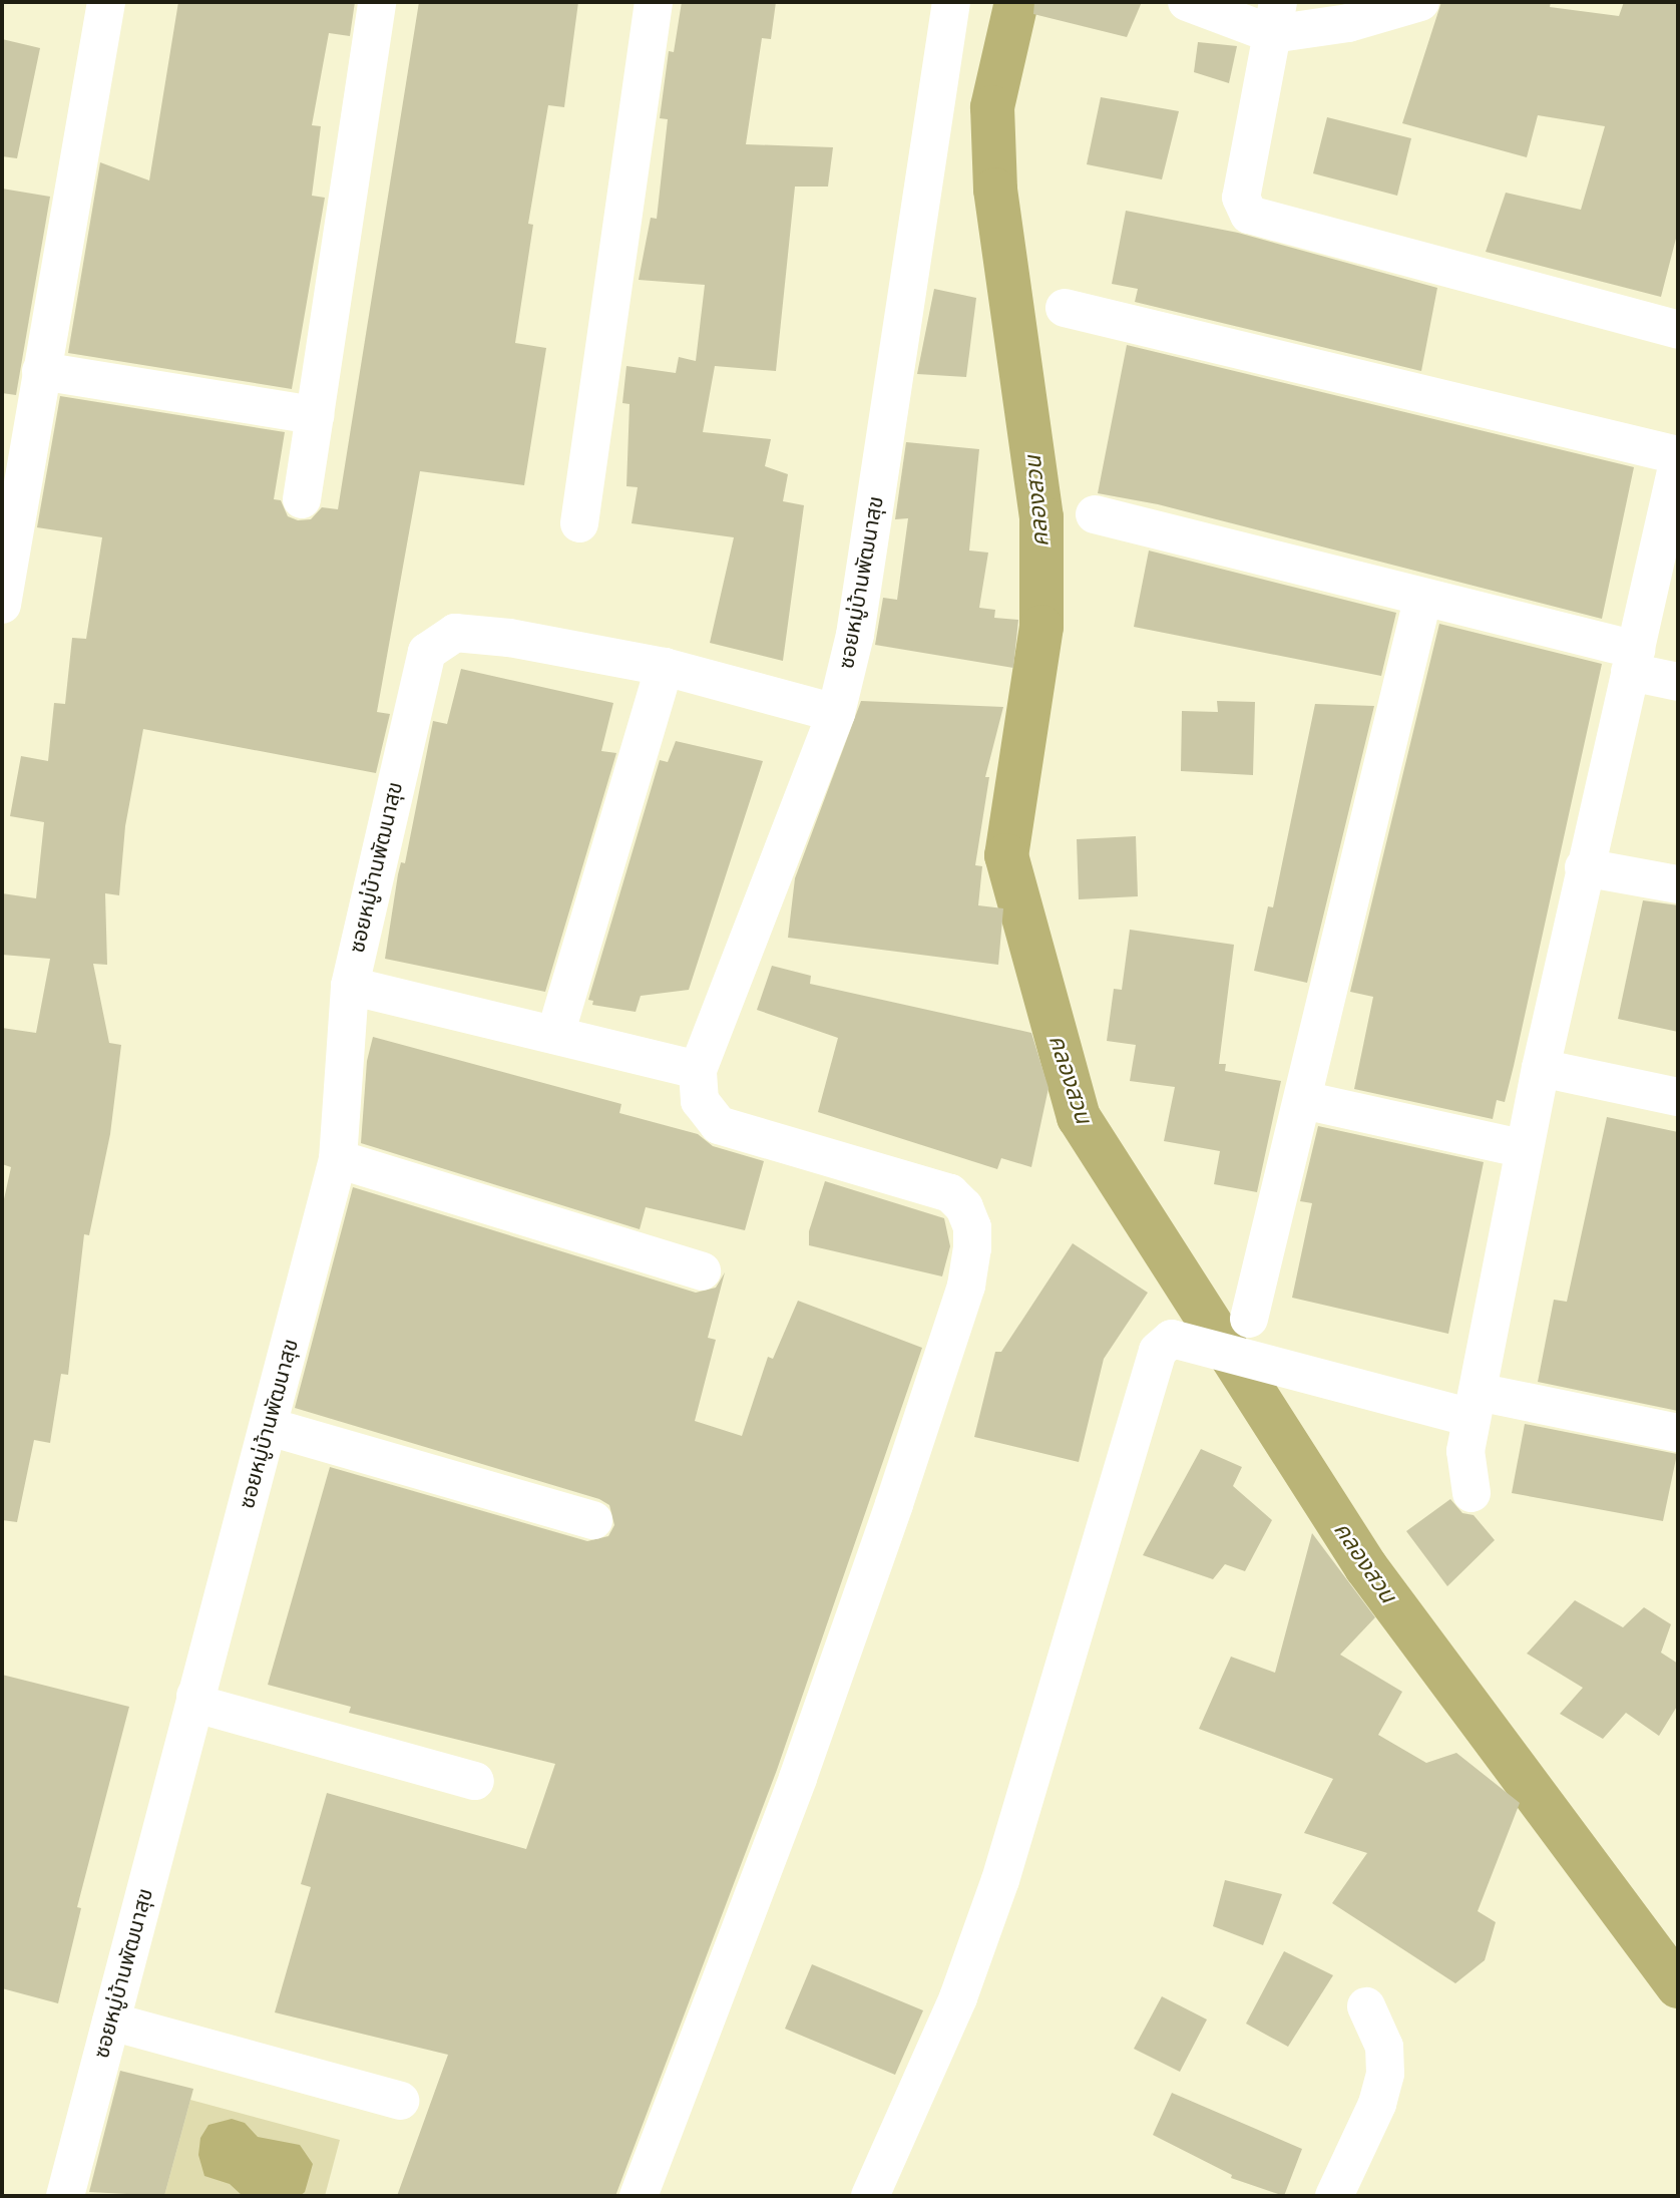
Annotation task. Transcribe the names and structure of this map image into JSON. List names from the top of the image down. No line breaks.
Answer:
{"streets":{"street":["ซอยหมู่บ้านพัฒนาสุข"]},"water":["คลองสวน"]}
